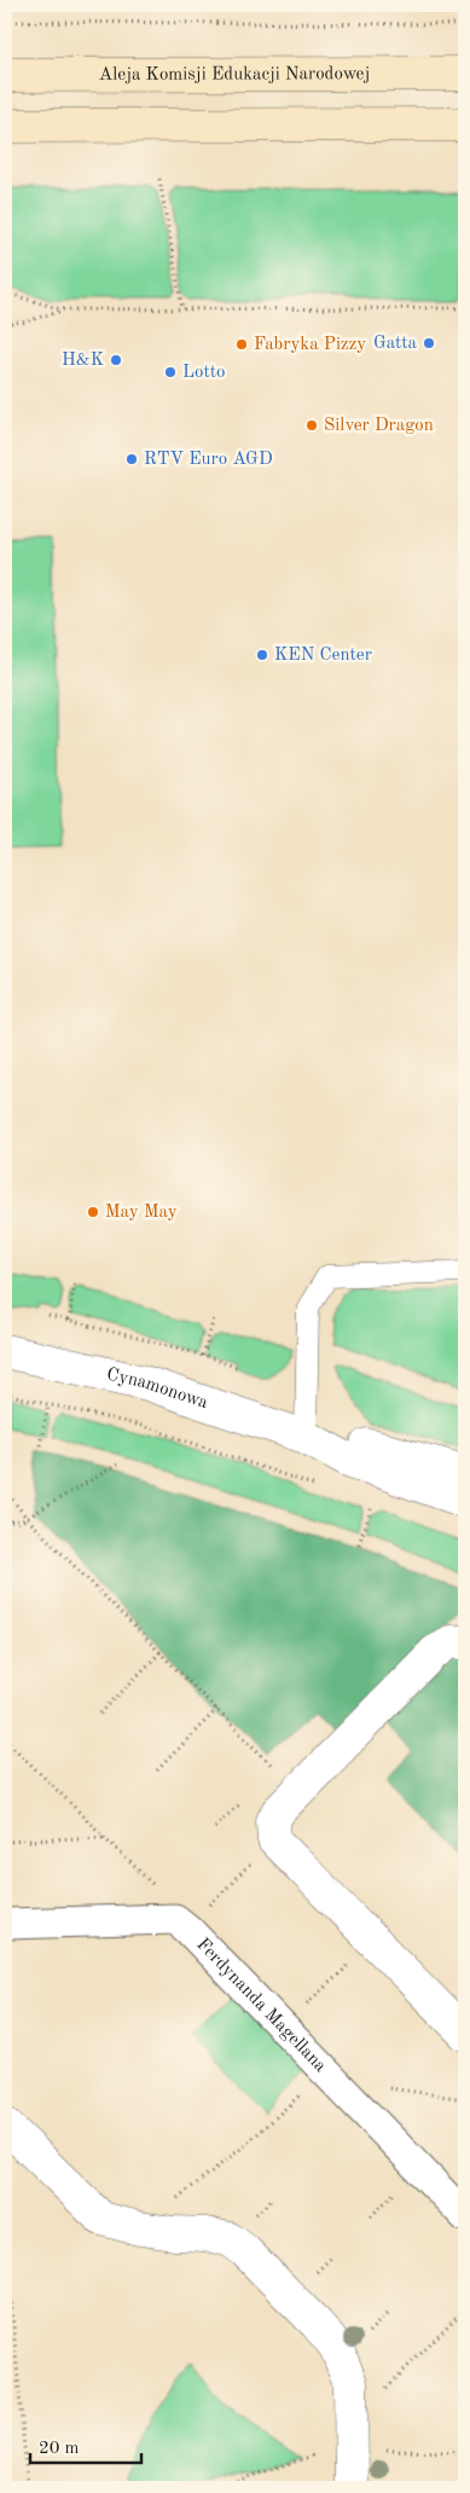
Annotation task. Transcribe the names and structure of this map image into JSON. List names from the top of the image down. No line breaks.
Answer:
{"streets":{"main road":["Aleja Komisji Edukacji Narodowej"],"street":["Cynamonowa","Ferdynanda Magellana"]},"places":["Gatta","Fabryka Pizzy","H&K","Lotto","Silver Dragon","RTV Euro AGD","KEN Center","May May"],"scale_bar":"20 m"}
